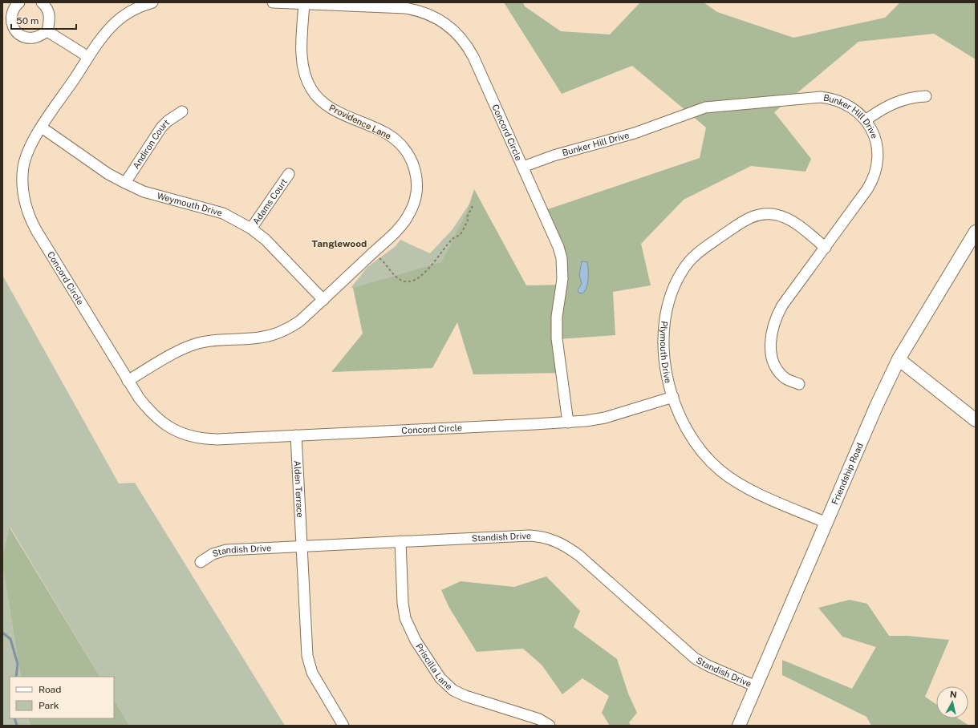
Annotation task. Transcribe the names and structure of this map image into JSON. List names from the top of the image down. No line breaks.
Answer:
{"streets":{"street":["Bunker Hill Drive","Providence Lane","Concord Circle","Andiron Court","Adams Court","Weymouth Drive","Plymouth Drive","Friendship Road","Alden Terrace","Standish Drive","Priscilla Lane"]},"crossings":[["Bunker Hill Drive","Concord Circle"],["Bunker Hill Drive","Plymouth Drive"],["Providence Lane","Concord Circle"],["Providence Lane","Weymouth Drive"],["Concord Circle","Weymouth Drive"],["Concord Circle","Plymouth Drive"],["Concord Circle","Alden Terrace"],["Andiron Court","Weymouth Drive"],["Adams Court","Weymouth Drive"],["Plymouth Drive","Friendship Road"],["Friendship Road","Standish Drive"],["Alden Terrace","Standish Drive"],["Standish Drive","Priscilla Lane"]],"districts":["Tanglewood"],"legend":["Road","Park"],"scale_bar":"50 m","north":"top"}
